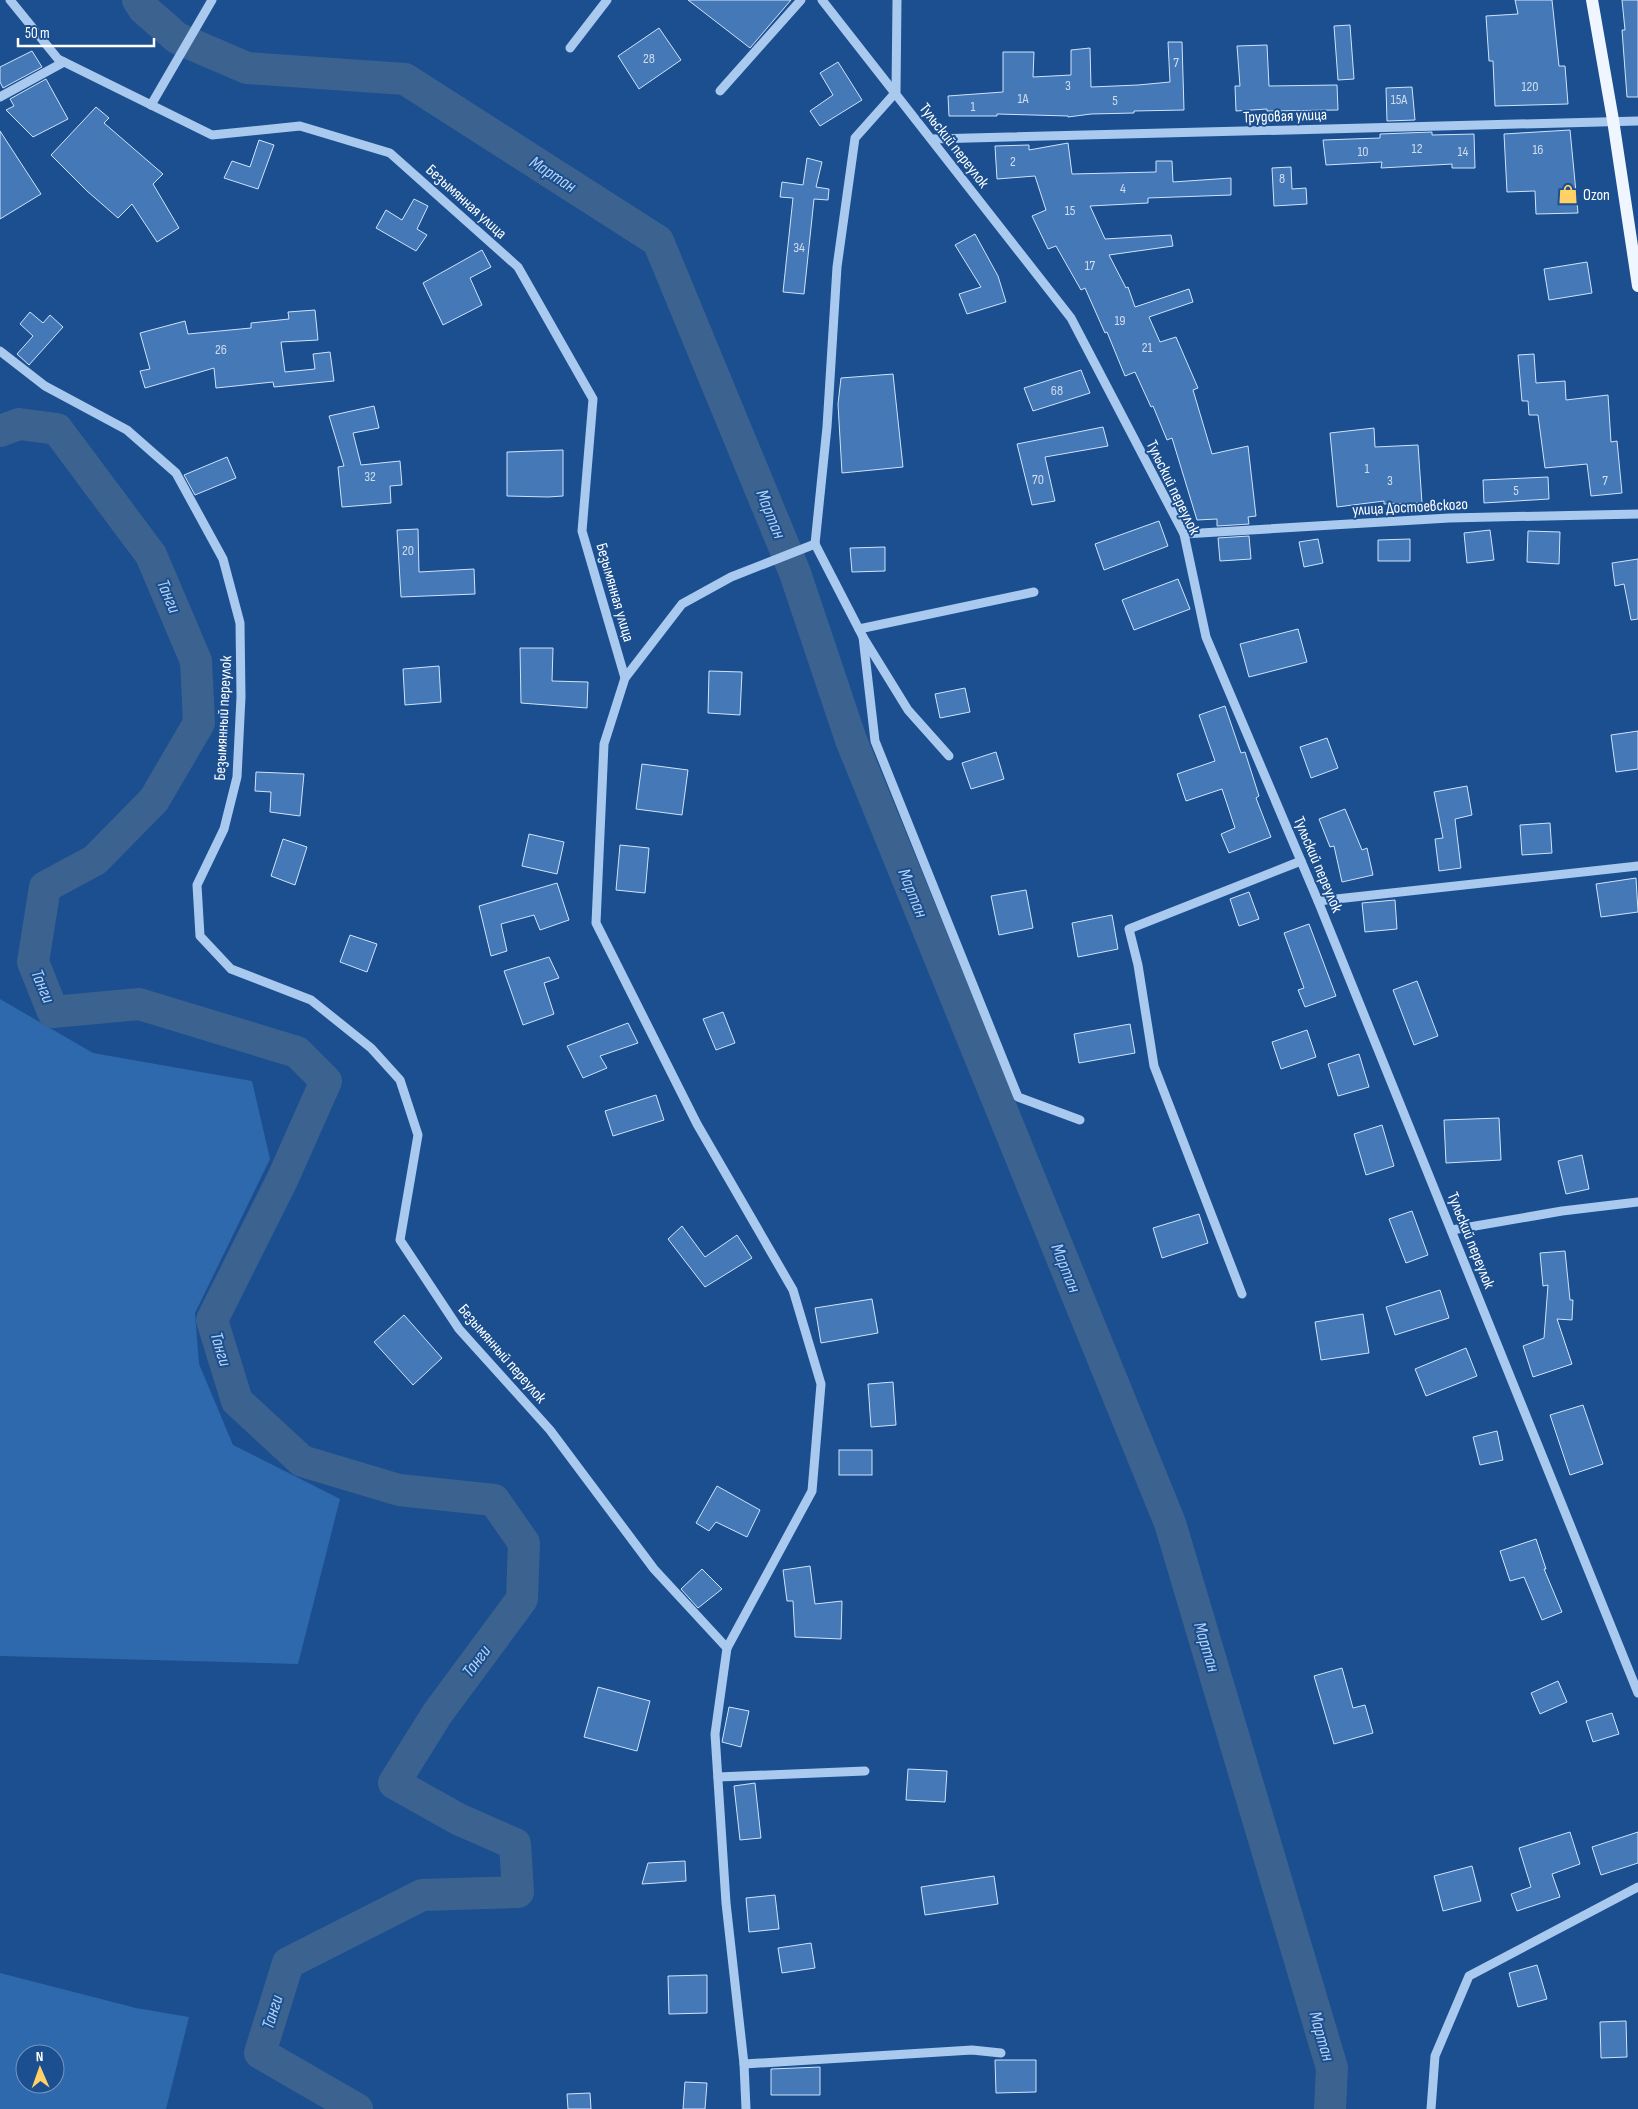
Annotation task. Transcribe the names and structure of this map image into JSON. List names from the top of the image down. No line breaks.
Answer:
{"streets":{"street":["Трудовая улица","Тульский переулок","Безымянная улица","улица Достоевского","Безымянный переулок"]},"crossings":[["Трудовая улица","Тульский переулок"],["Тульский переулок","улица Достоевского"]],"water":["Мартан","Танги"],"places":{"shop":["Ozon"]},"house_numbers":["28","7","3","120","1А","15А","5","1","12","16","10","14","2","8","4","15","34","17","19","21","26","68","1","32","70","3","7","5","20"],"scale_bar":"50 m","north":"top"}
